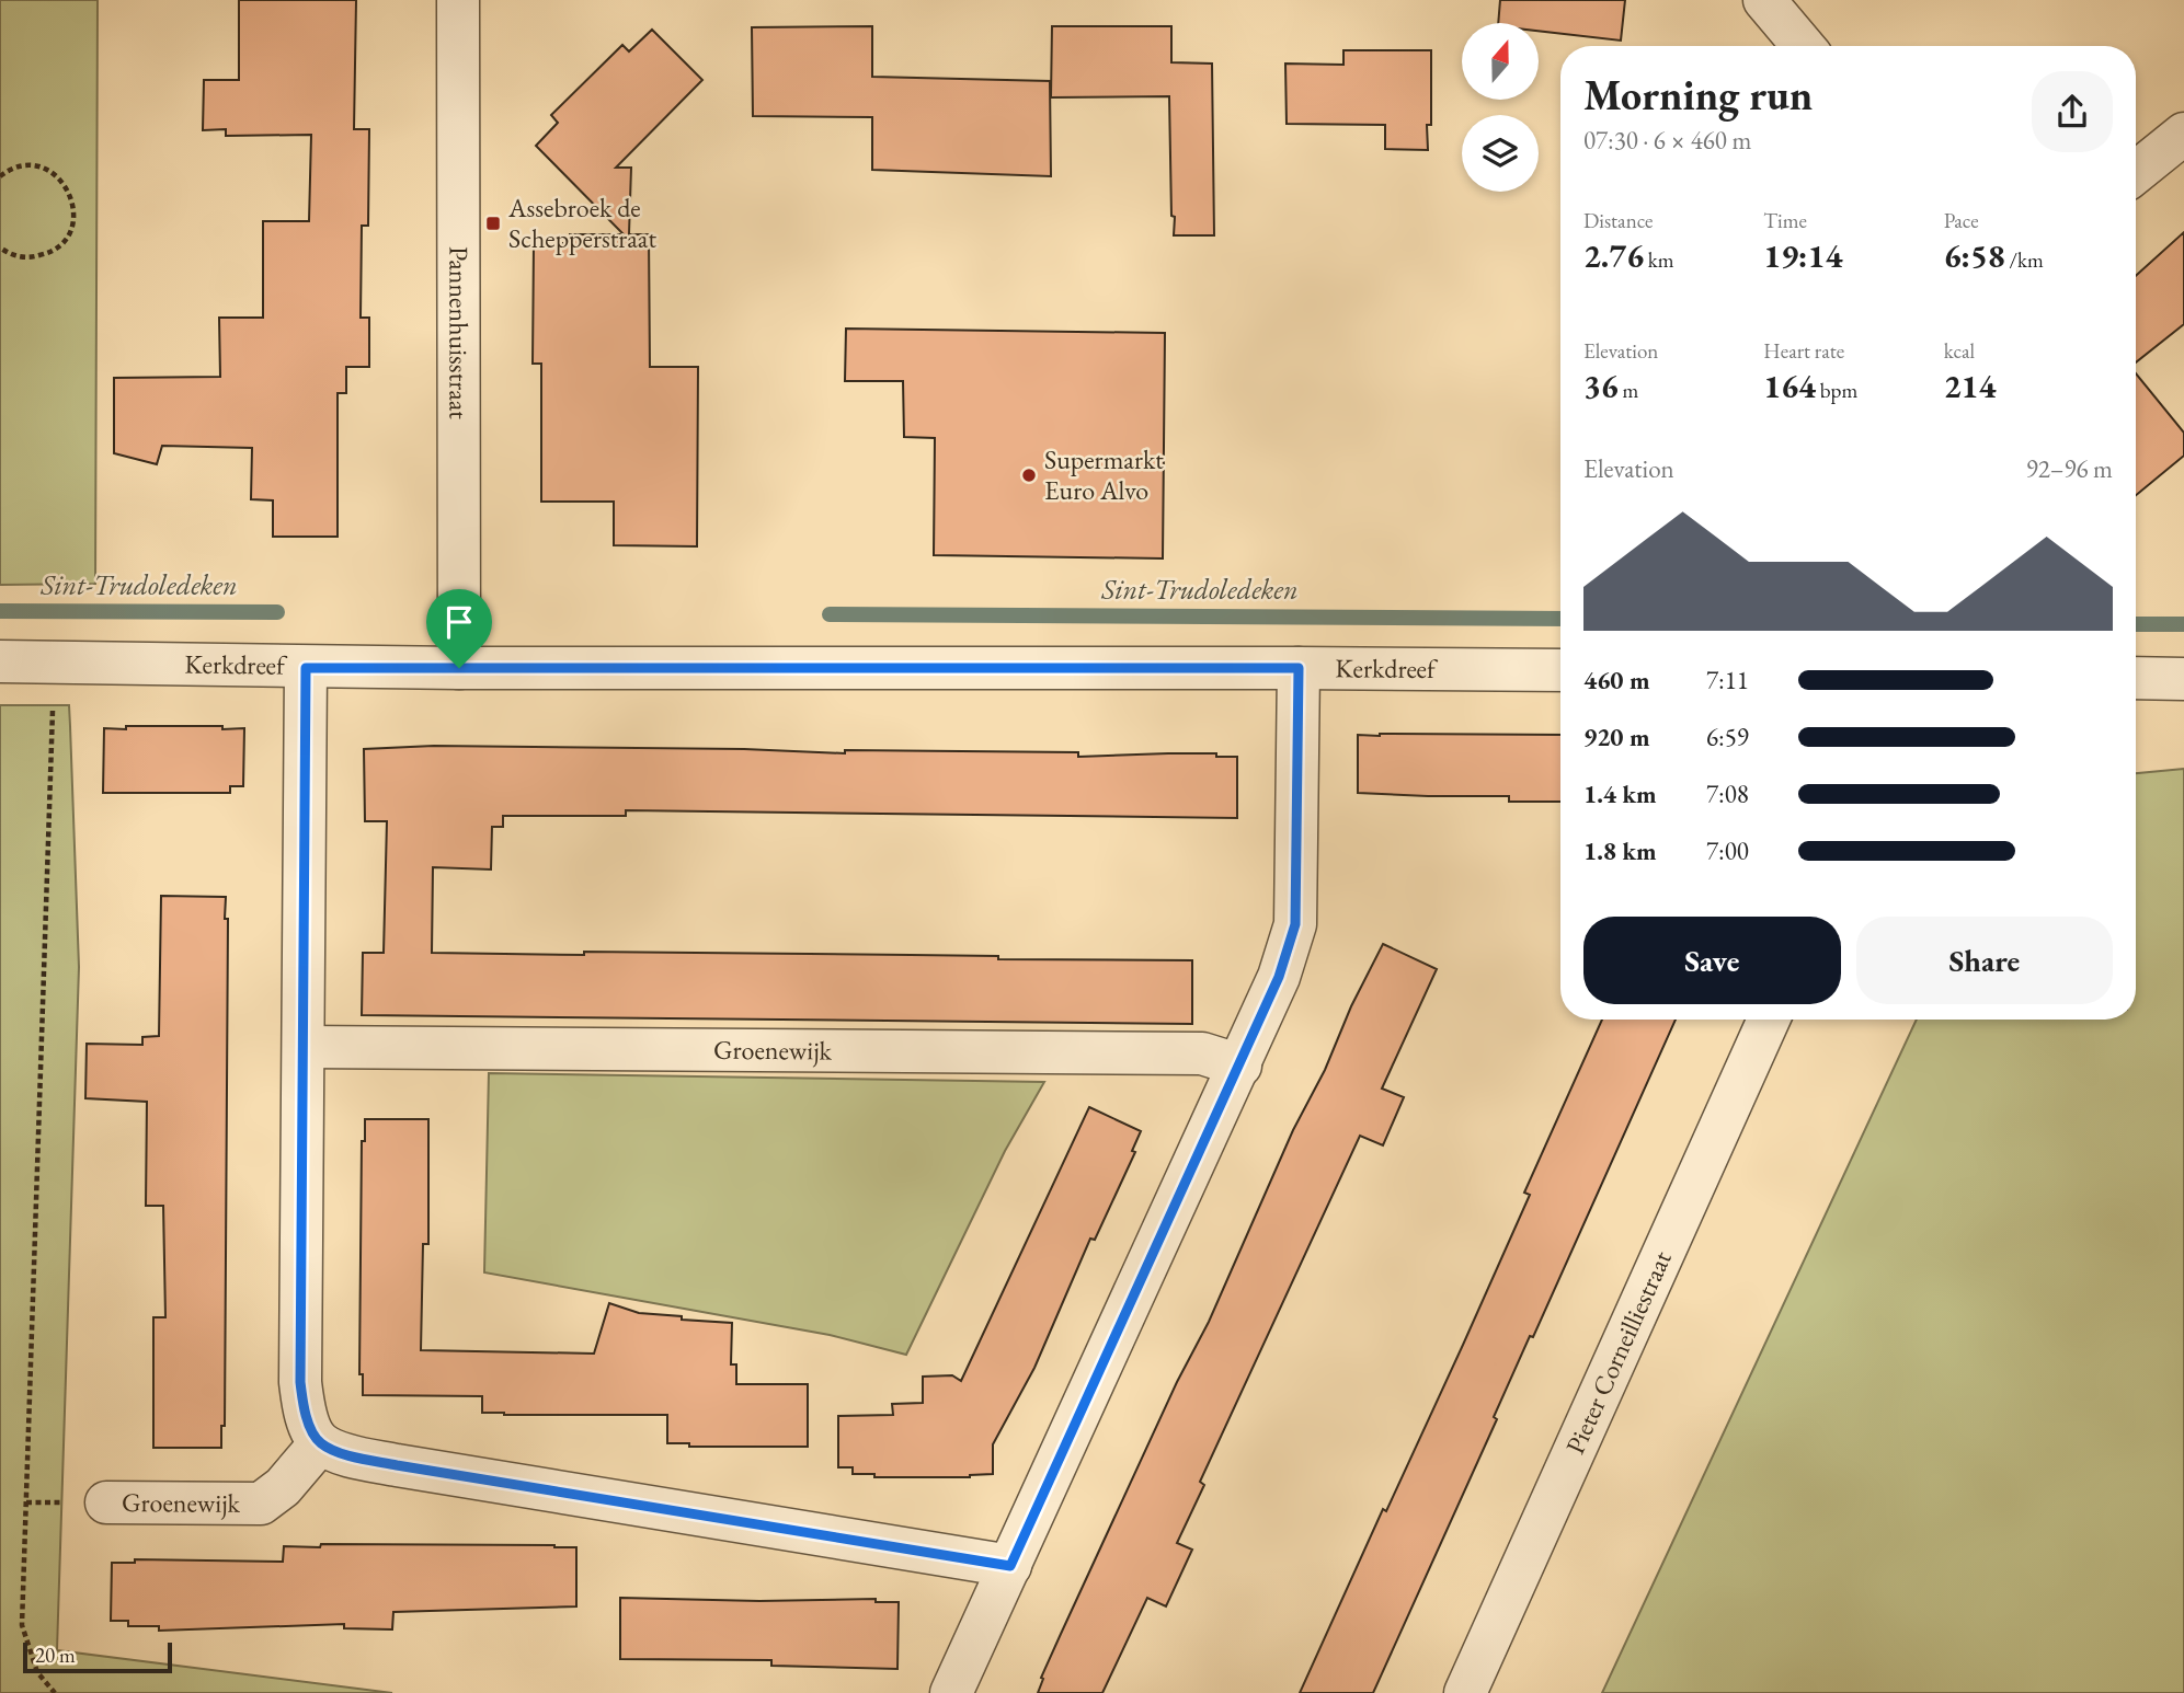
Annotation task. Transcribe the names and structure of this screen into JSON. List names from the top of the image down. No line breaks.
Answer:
{"streets":{"street":["Pannenhuisstraat","Kerkdreef","Groenewijk","Pieter Corneilliestraat"]},"crossings":[["Pannenhuisstraat","Kerkdreef"]],"water":["Sint-Trudoledeken"],"places":{"transit":["Assebroek de Schepperstraat"],"other":["Supermarkt Euro Alvo"]},"scale_bar":"20 m","north":"top","page":{"heading":["Morning run","07:30 · 6 × 460 m"],"stats":[["Distance","2.76 km"],["Time","19:14"],["Pace","6:58 /km"],["Elevation","36 m"],["Heart rate","164 bpm"],["kcal","214"]],"chart":["Elevation","92–96 m"],"list":[{"name":"460 m","note":"7:11"},{"name":"920 m","note":"6:59"},{"name":"1.4 km","note":"7:08"},{"name":"1.8 km","note":"7:00"}],"buttons":["Save","Share"],"scale":"20 m"}}
